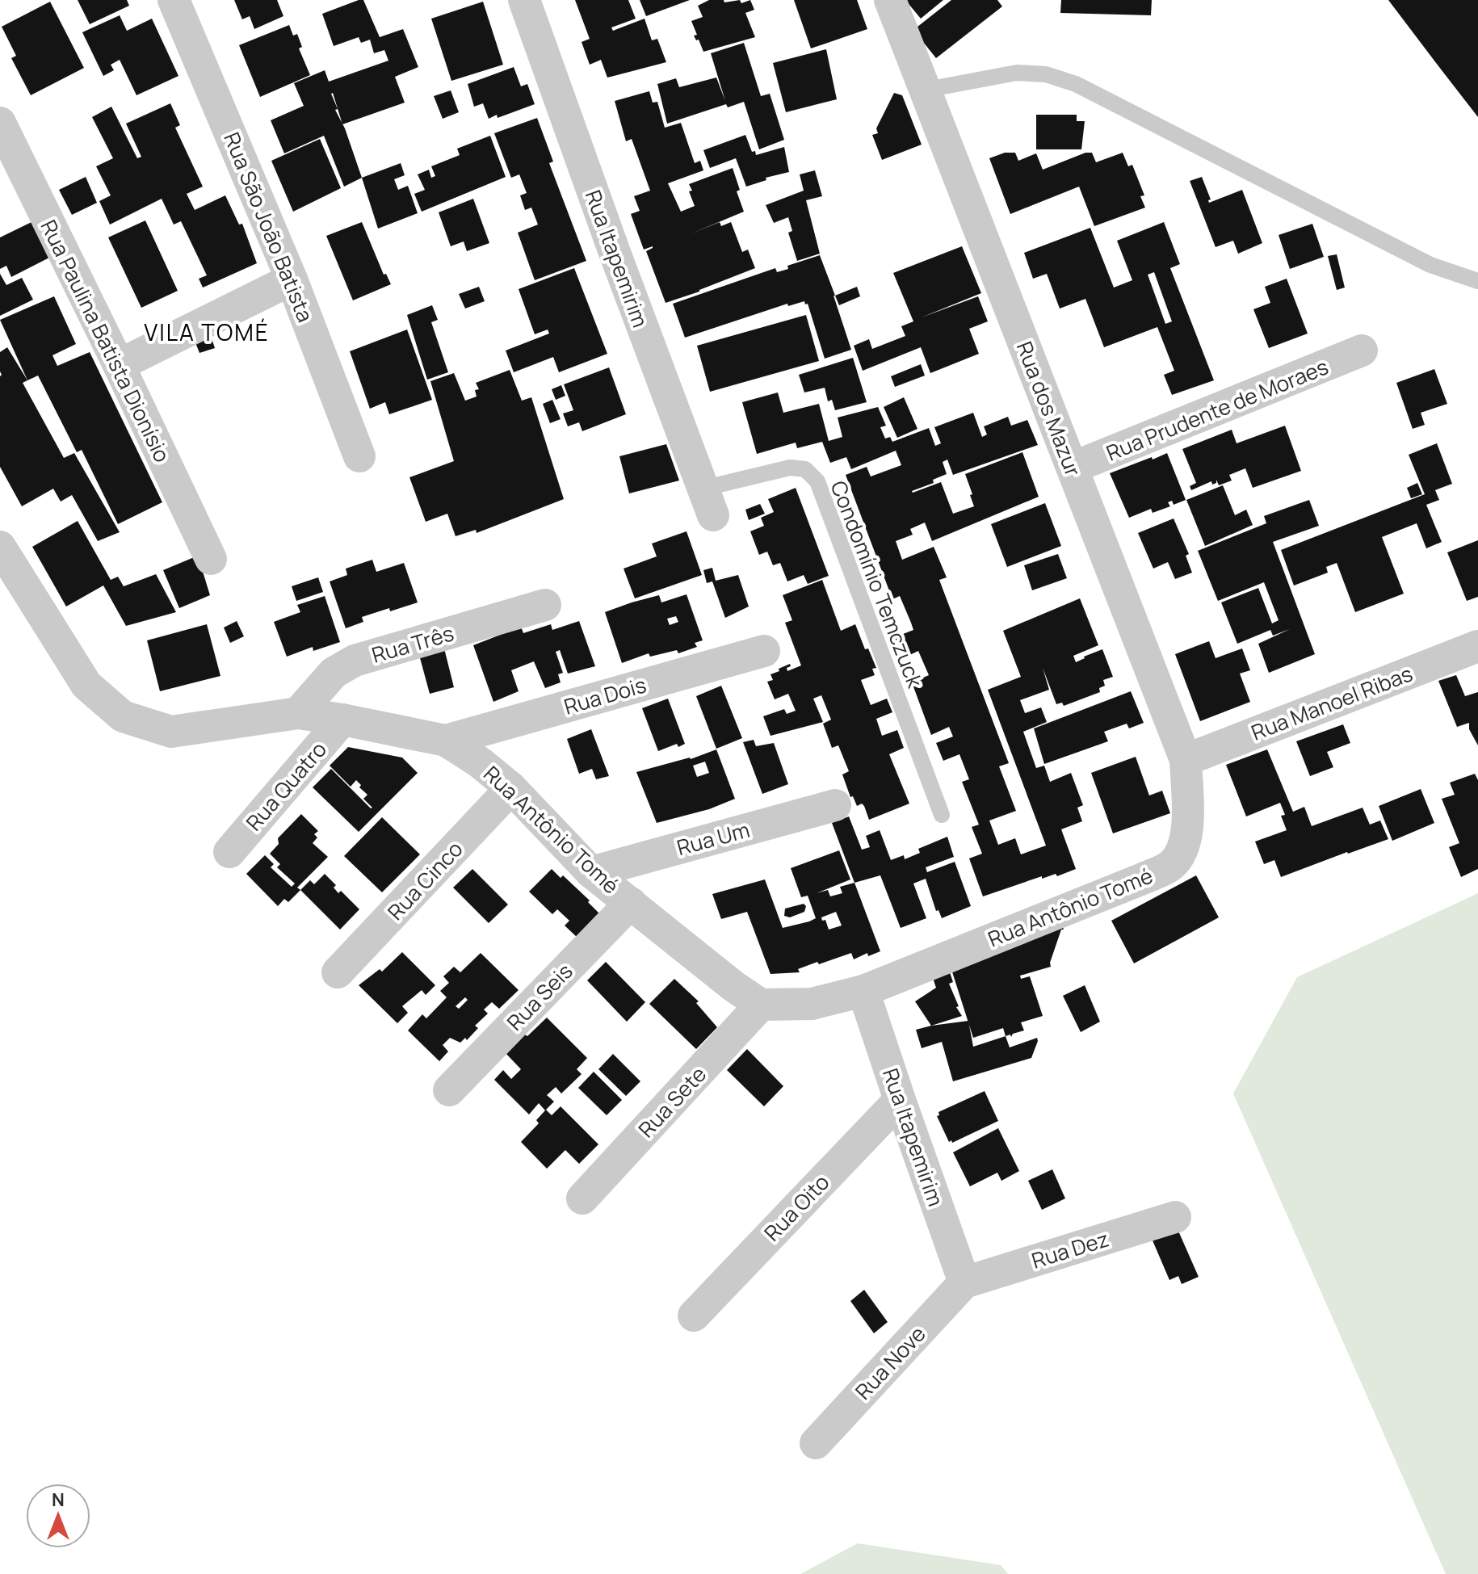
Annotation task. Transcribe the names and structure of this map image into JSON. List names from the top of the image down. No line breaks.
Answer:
{"streets":{"street":["Rua São João Batista","Rua Itapemirim","Rua Paulina Batista Dionísio","Rua dos Mazur","Rua Prudente de Moraes","Rua Três","Rua Dois","Rua Manoel Ribas","Rua Quatro","Rua Antônio Tomé","Rua Um","Rua Cinco","Rua Seis","Rua Sete","Rua Oito","Rua Dez","Rua Nove"],"lane":["Condomínio Temczuck"]},"crossings":[["Rua Itapemirim","Condomínio Temczuck"],["Rua Itapemirim","Rua Antônio Tomé"],["Rua Itapemirim","Rua Oito"],["Rua Itapemirim","Rua Dez"],["Rua Itapemirim","Rua Nove"],["Rua dos Mazur","Rua Prudente de Moraes"],["Rua dos Mazur","Rua Manoel Ribas"],["Rua dos Mazur","Rua Antônio Tomé"],["Rua Três","Rua Antônio Tomé"],["Rua Dois","Rua Antônio Tomé"],["Rua Quatro","Rua Antônio Tomé"],["Rua Antônio Tomé","Rua Um"],["Rua Antônio Tomé","Rua Cinco"],["Rua Antônio Tomé","Rua Seis"],["Rua Antônio Tomé","Rua Sete"],["Rua Dez","Rua Nove"]],"districts":["VILA TOMÉ"],"north":"top"}
